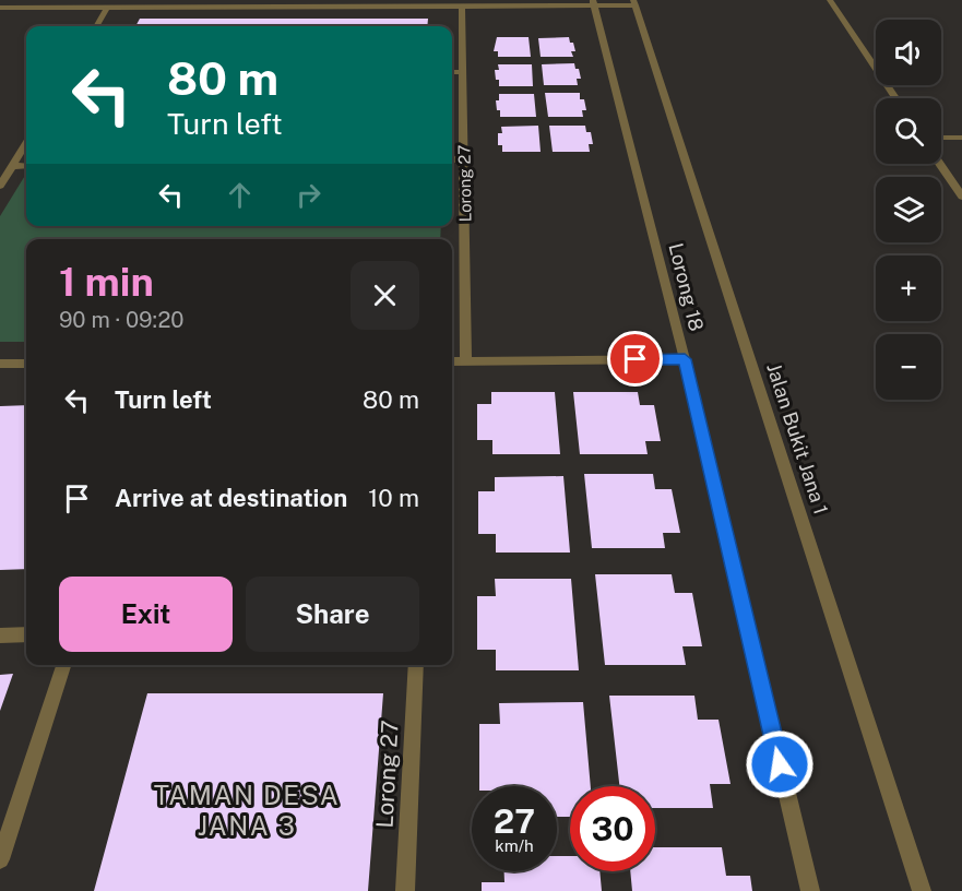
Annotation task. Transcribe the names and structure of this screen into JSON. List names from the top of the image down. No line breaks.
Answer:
{"streets":{"street":["Lorong 27","Lorong 18","Jalan Bukit Jana 1"]},"districts":["TAMAN DESA JANA 3"],"page":{"map_buttons":["+","−"],"turn":["80 m","Turn left"],"heading":["1 min","90 m · 09:20"],"list":[{"name":"Turn left","value":"80 m"},{"name":"Arrive at destination","value":"10 m"}],"buttons":["Exit","Share"],"speed":"27 km/h","limit":"30"}}
